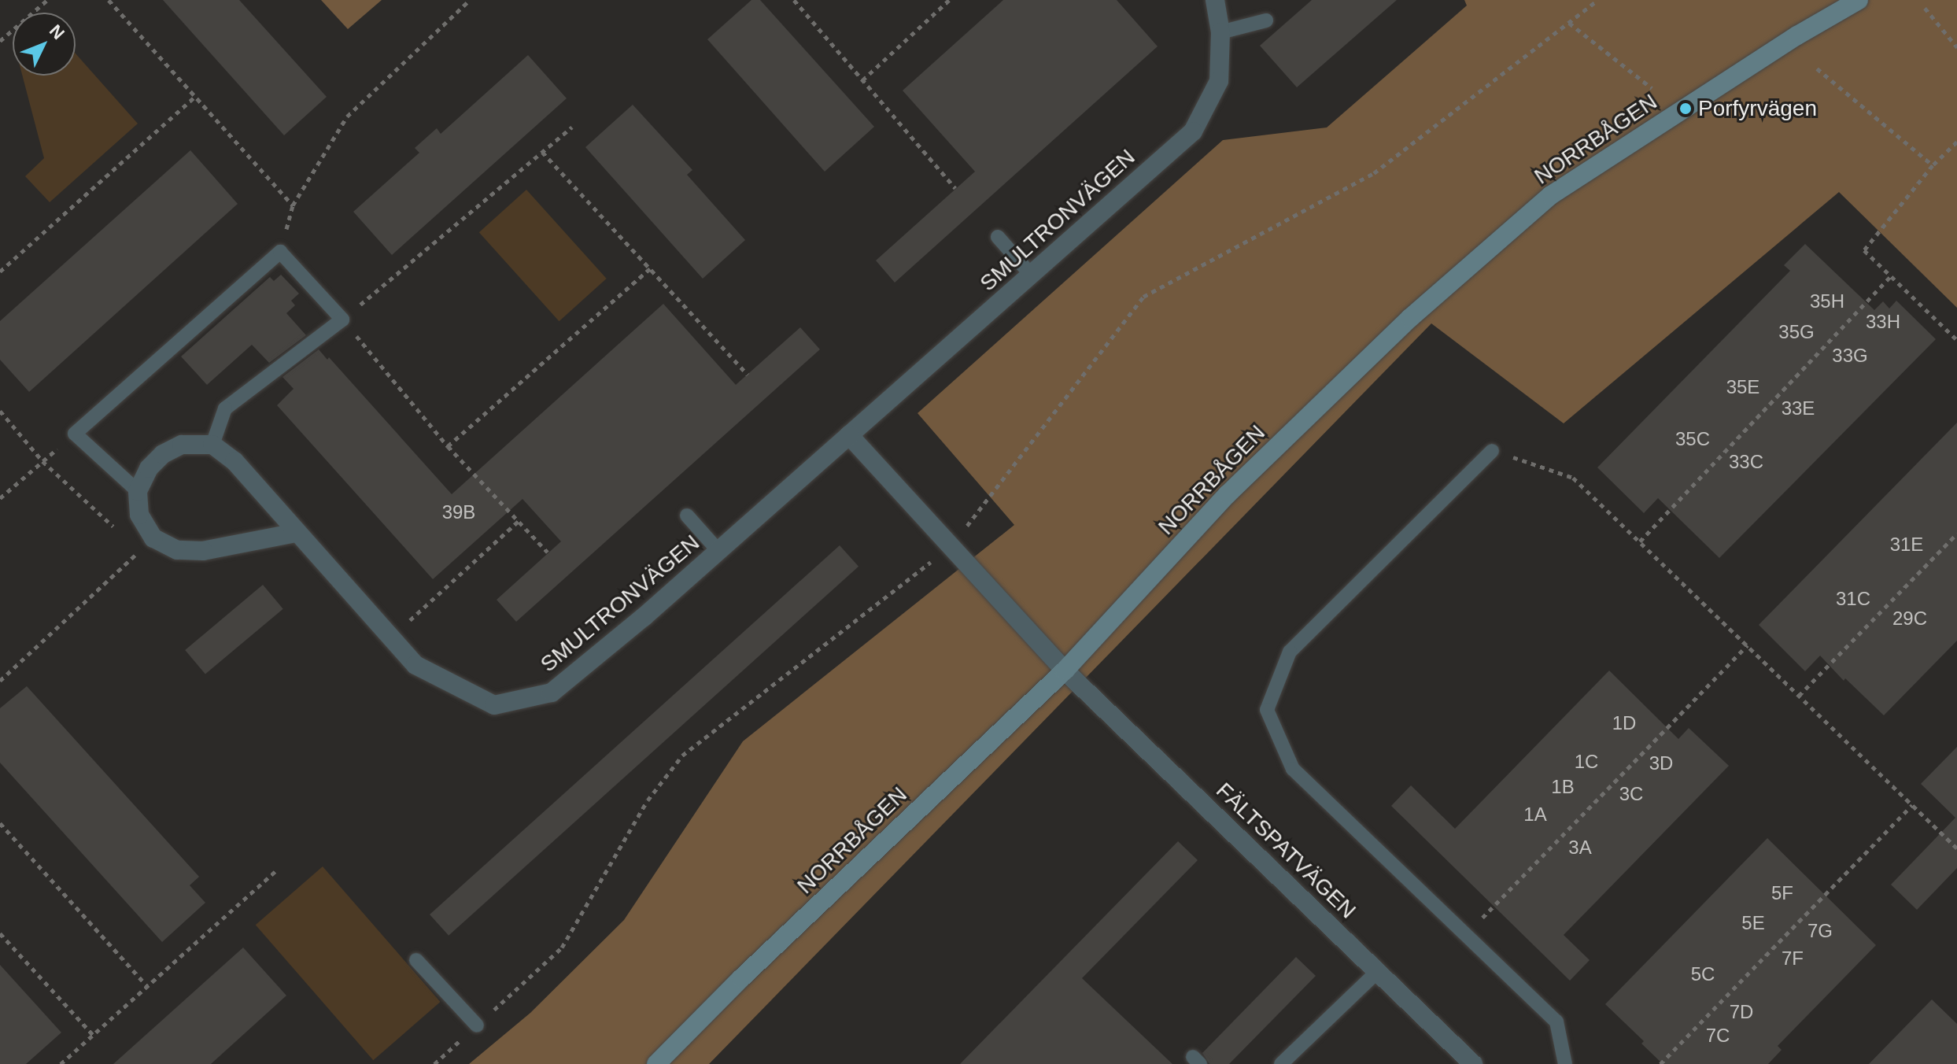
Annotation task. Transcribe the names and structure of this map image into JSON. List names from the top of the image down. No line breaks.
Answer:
{"streets":{"street":["NORRBÅGEN","SMULTRONVÄGEN","FÄLTSPATVÄGEN"]},"crossings":[["NORRBÅGEN","FÄLTSPATVÄGEN"]],"places":["Porfyrvägen"],"house_numbers":["35H","33H","35G","33G","35E","33E","35C","33C","39B","31E","31C","29C","1D","1C","3D","1B","3C","1A","3A","5F","5E","7G","7F","5C","7D","7C"],"north":"top right"}
